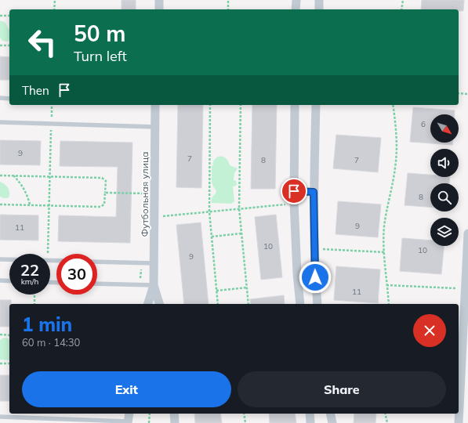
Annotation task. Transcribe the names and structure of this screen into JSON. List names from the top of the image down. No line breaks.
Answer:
{"streets":{"street":["Футбольная улица"]},"house_numbers":["6","9","7","8","7","8","9","11","10","10","9","11"],"north":"bottom right","page":{"turn":["50 m","Turn left"],"then":"Then","speed":"22 km/h","limit":"30","heading":["1 min","60 m · 14:30"],"buttons":["Exit","Share"]}}
